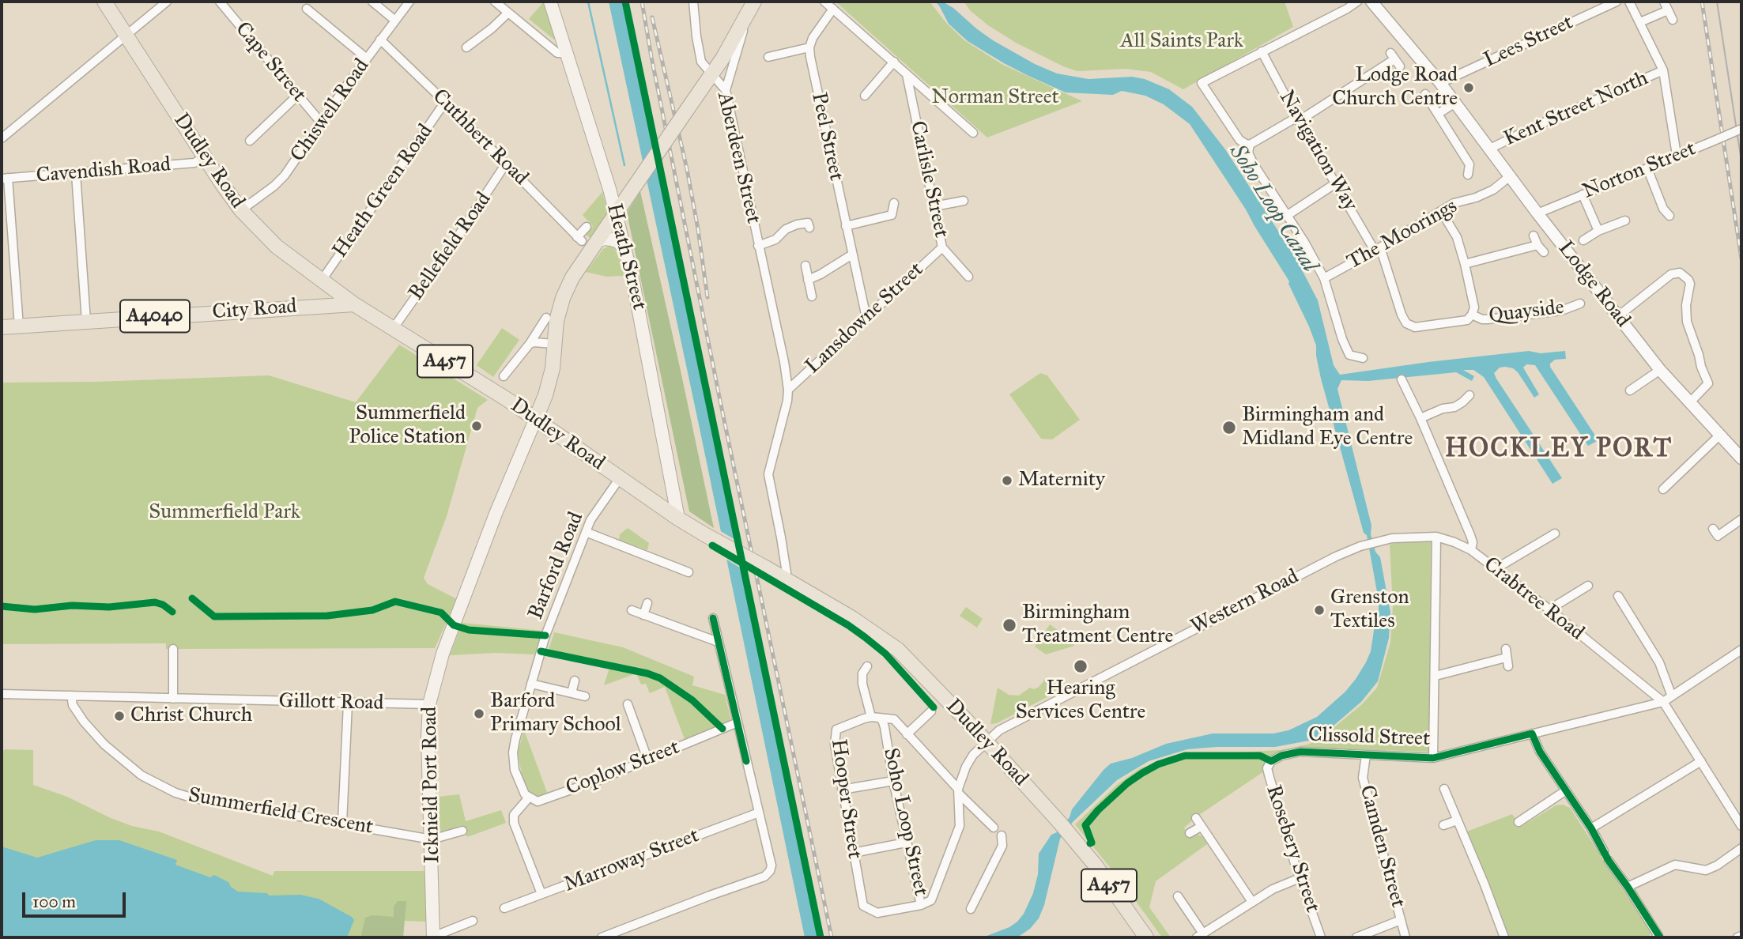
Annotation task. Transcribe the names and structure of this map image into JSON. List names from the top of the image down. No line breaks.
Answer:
{"streets":{"main road":["Dudley Road","Heath Street","City Road","A4040","A457","Icknield Port Road"],"street":["Lees Street","Cape Street","Kent Street North","Chiswell Road","Peel Street","Cuthbert Road","Navigation Way","Aberdeen Street","Cavendish Road","Norton Street","Carlisle Street","Heath Green Road","The Moorings","Bellefield Road","Lodge Road","Quayside","Lansdowne Street","Barford Road","Crabtree Road","Western Road","Gillott Road","Clissold Street","Coplow Street","Hooper Street","Summerfield Crescent","Soho Loop Street","Camden Street","Rosebery Street","Marroway Street"]},"crossings":[["Lees Street","Lodge Road"],["Cape Street","Chiswell Road"],["Kent Street North","Lodge Road"],["Chiswell Road","Cuthbert Road"],["Chiswell Road","Dudley Road"],["Peel Street","Lansdowne Street"],["Cuthbert Road","Heath Green Road"],["Cuthbert Road","Bellefield Road"],["Navigation Way","The Moorings"],["Navigation Way","Quayside"],["Aberdeen Street","Dudley Road"],["Aberdeen Street","Lansdowne Street"],["Dudley Road","Cavendish Road"],["Dudley Road","Heath Green Road"],["Dudley Road","Bellefield Road"],["Dudley Road","Heath Street"],["Dudley Road","City Road"],["Dudley Road","Barford Road"],["Dudley Road","Western Road"],["Dudley Road","Icknield Port Road"],["Norton Street","Lodge Road"],["Carlisle Street","Lansdowne Street"],["Heath Green Road","City Road"],["The Moorings","Lodge Road"],["Barford Road","Coplow Street"],["Crabtree Road","Western Road"],["Crabtree Road","Clissold Street"],["Western Road","Soho Loop Street"],["Gillott Road","Icknield Port Road"],["Gillott Road","Summerfield Crescent"],["Clissold Street","Camden Street"],["Clissold Street","Rosebery Street"],["Icknield Port Road","Summerfield Crescent"],["Hooper Street","Soho Loop Street"]],"districts":["HOCKLEY PORT"],"water":["Soho Loop Canal"],"parks":["All Saints Park","Norman Street","Summerfield Park"],"places":["Lodge Road Church Centre","Summerfield Police Station","Birmingham and Midland Eye Centre","Maternity","Grenston Textiles","Birmingham Treatment Centre","Hearing Services Centre","Barford Primary School","Christ Church"],"scale_bar":"100 m"}
